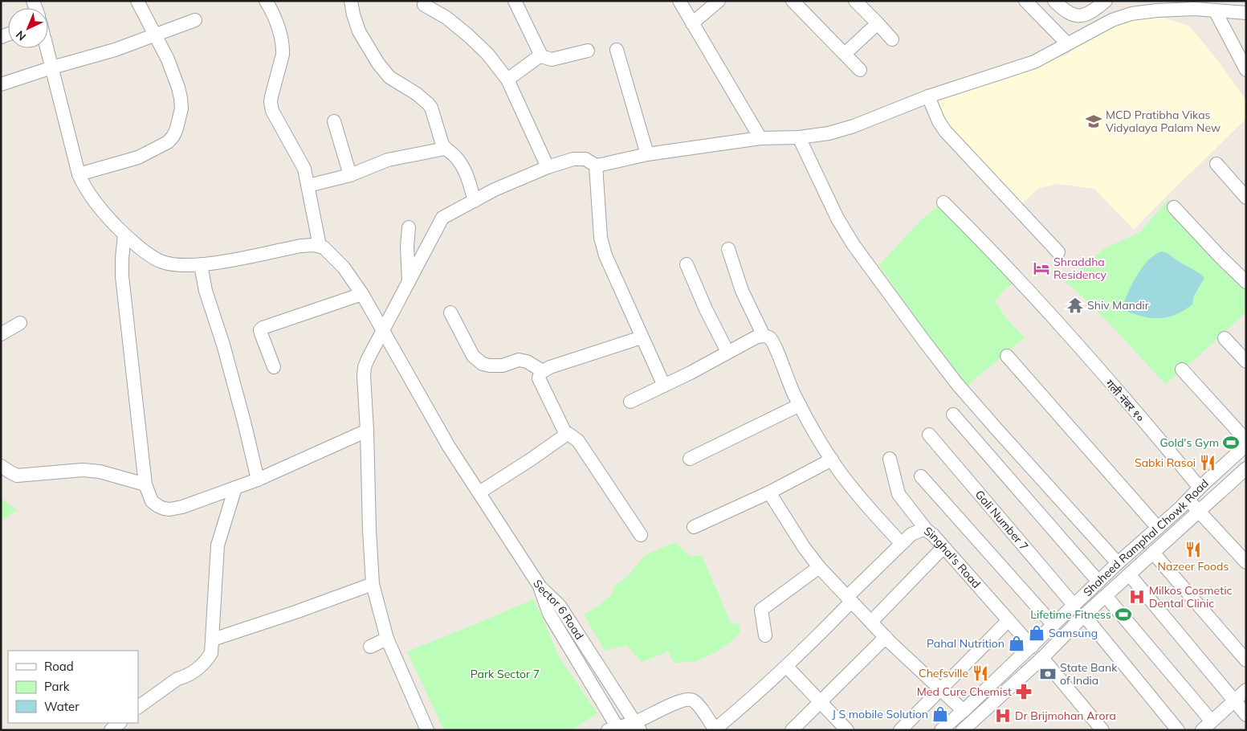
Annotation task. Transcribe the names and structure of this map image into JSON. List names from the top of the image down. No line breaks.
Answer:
{"streets":{"street":["गली नंबर १०","Gali Number 7","Shaheed Ramphal Chowk Road","Singhal's Road","Sector 6 Road"]},"crossings":[["गली नंबर १०","Shaheed Ramphal Chowk Road"],["Gali Number 7","Shaheed Ramphal Chowk Road"],["Shaheed Ramphal Chowk Road","Singhal's Road"]],"parks":["Park Sector 7"],"places":{"school or university":["MCD Pratibha Vikas Vidyalaya Palam New"],"hotel":["Shraddha Residency"],"temple":["Shiv Mandir"],"sports":["Gold's Gym","Lifetime Fitness"],"restaurant":["Sabki Rasoi","Nazeer Foods","Chefsville"],"hospital":["Milkos Cosmetic Dental Clinic","Dr Brijmohan Arora"],"shop":["Samsung","Pahal Nutrition","J S mobile Solution"],"bank":["State Bank of India"],"pharmacy":["Med Cure Chemist"]},"legend":["Road","Park","Water"],"north":"bottom left"}
